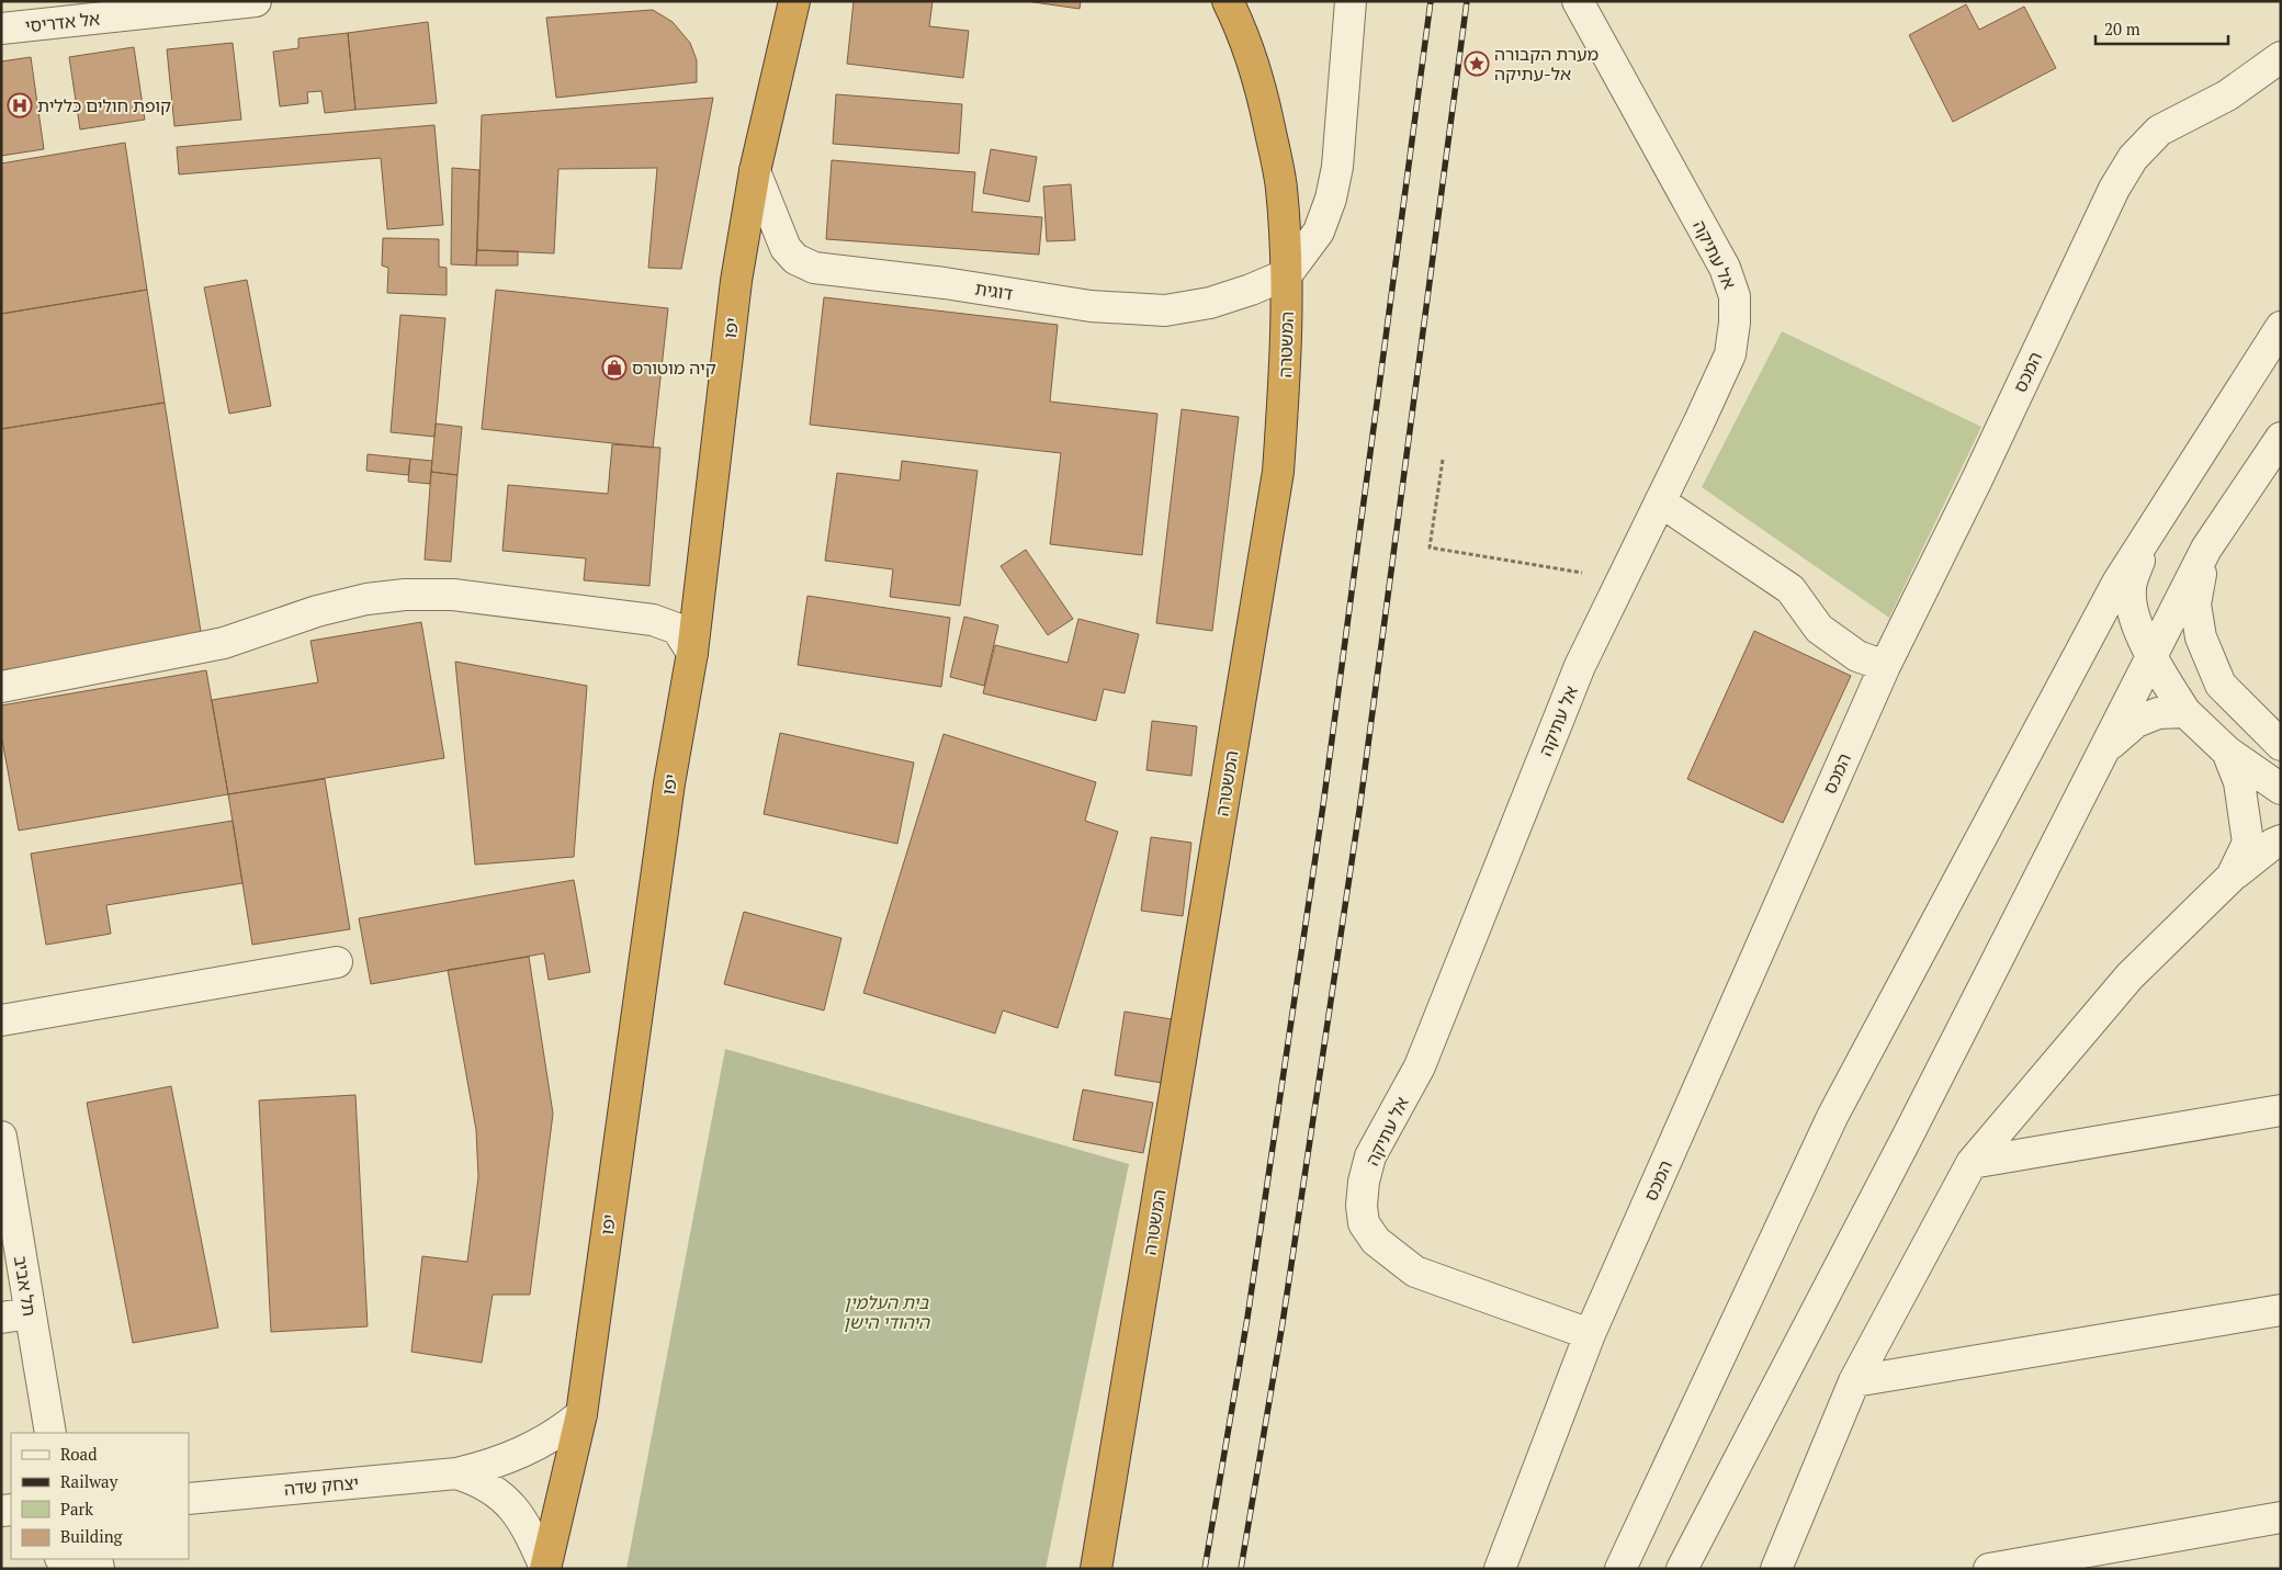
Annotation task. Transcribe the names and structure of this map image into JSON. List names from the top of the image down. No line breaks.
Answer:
{"streets":{"highway":["יפו","המשטרה"],"street":["אל אדריסי","אל עתיקה","דוגית","המכס","תל אביב","יצחק שדה"]},"crossings":[["אל עתיקה","המכס"],["דוגית","יפו"],["דוגית","המשטרה"],["יפו","יצחק שדה"]],"parks":["בית העלמין היהודי הישן"],"places":{"place":["מערת הקבורה אל-עתיקה"],"hospital":["קופת חולים כללית"],"shop":["קיה מוטורס"]},"legend":["Road","Railway","Park","Building"],"scale_bar":"20 m"}
